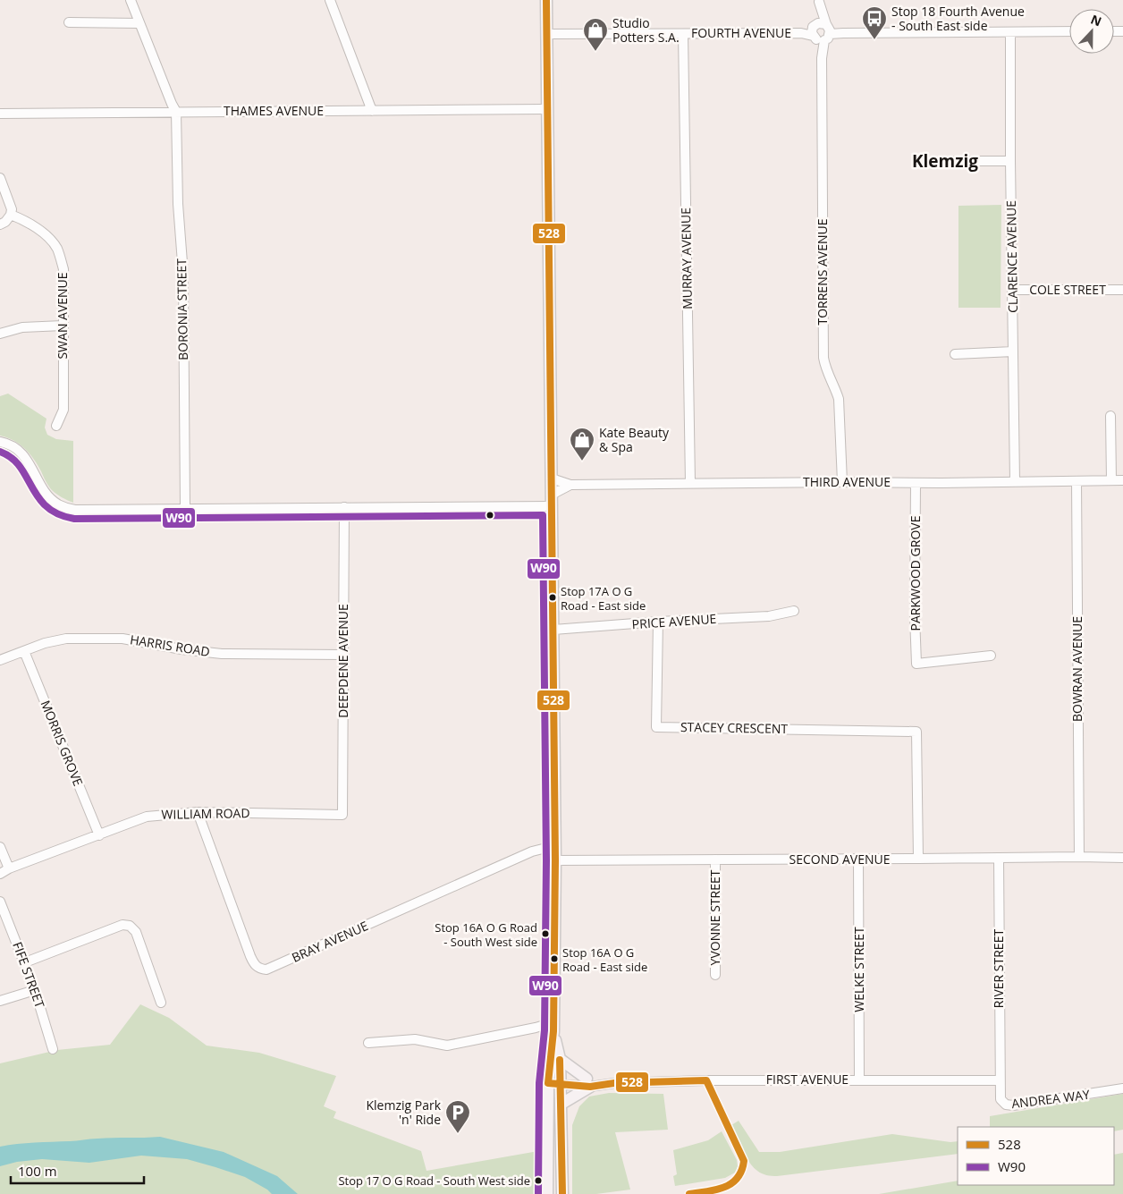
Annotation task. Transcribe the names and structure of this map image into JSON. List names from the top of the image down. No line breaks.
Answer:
{"streets":{"street":["FOURTH AVENUE","THAMES AVENUE","CLARENCE AVENUE","MURRAY AVENUE","TORRENS AVENUE","COLE STREET","BORONIA STREET","SWAN AVENUE","THIRD AVENUE","PARKWOOD GROVE","PRICE AVENUE","HARRIS ROAD","DEEPDENE AVENUE","BOWRAN AVENUE","STACEY CRESCENT","MORRIS GROVE","WILLIAM ROAD","SECOND AVENUE","YVONNE STREET","BRAY AVENUE","RIVER STREET","WELKE STREET","FIFE STREET","FIRST AVENUE","ANDREA WAY"]},"crossings":[["FOURTH AVENUE","CLARENCE AVENUE"],["FOURTH AVENUE","MURRAY AVENUE"],["FOURTH AVENUE","TORRENS AVENUE"],["THAMES AVENUE","BORONIA STREET"],["CLARENCE AVENUE","COLE STREET"],["CLARENCE AVENUE","THIRD AVENUE"],["MURRAY AVENUE","THIRD AVENUE"],["TORRENS AVENUE","THIRD AVENUE"],["THIRD AVENUE","PARKWOOD GROVE"],["THIRD AVENUE","BOWRAN AVENUE"],["PRICE AVENUE","STACEY CRESCENT"],["HARRIS ROAD","DEEPDENE AVENUE"],["HARRIS ROAD","MORRIS GROVE"],["DEEPDENE AVENUE","WILLIAM ROAD"],["BOWRAN AVENUE","SECOND AVENUE"],["STACEY CRESCENT","SECOND AVENUE"],["MORRIS GROVE","WILLIAM ROAD"],["WILLIAM ROAD","BRAY AVENUE"],["SECOND AVENUE","YVONNE STREET"],["SECOND AVENUE","RIVER STREET"],["SECOND AVENUE","WELKE STREET"],["RIVER STREET","FIRST AVENUE"],["RIVER STREET","ANDREA WAY"],["WELKE STREET","FIRST AVENUE"],["FIRST AVENUE","ANDREA WAY"]],"districts":["Klemzig"],"places":{"bus stop":["Stop 18 Fourth Avenue - South East side"],"shop":["Studio Potters S.A.","Kate Beauty & Spa"],"other":["Stop 17A O G Road - East side","Stop 16A O G Road - South West side","Stop 16A O G Road - East side","Stop 17 O G Road - South West side"],"parking":["Klemzig Park 'n' Ride"]},"lines":["transit line 528","transit line W90"],"legend":["528","W90"],"scale_bar":"100 m","north":"top"}
